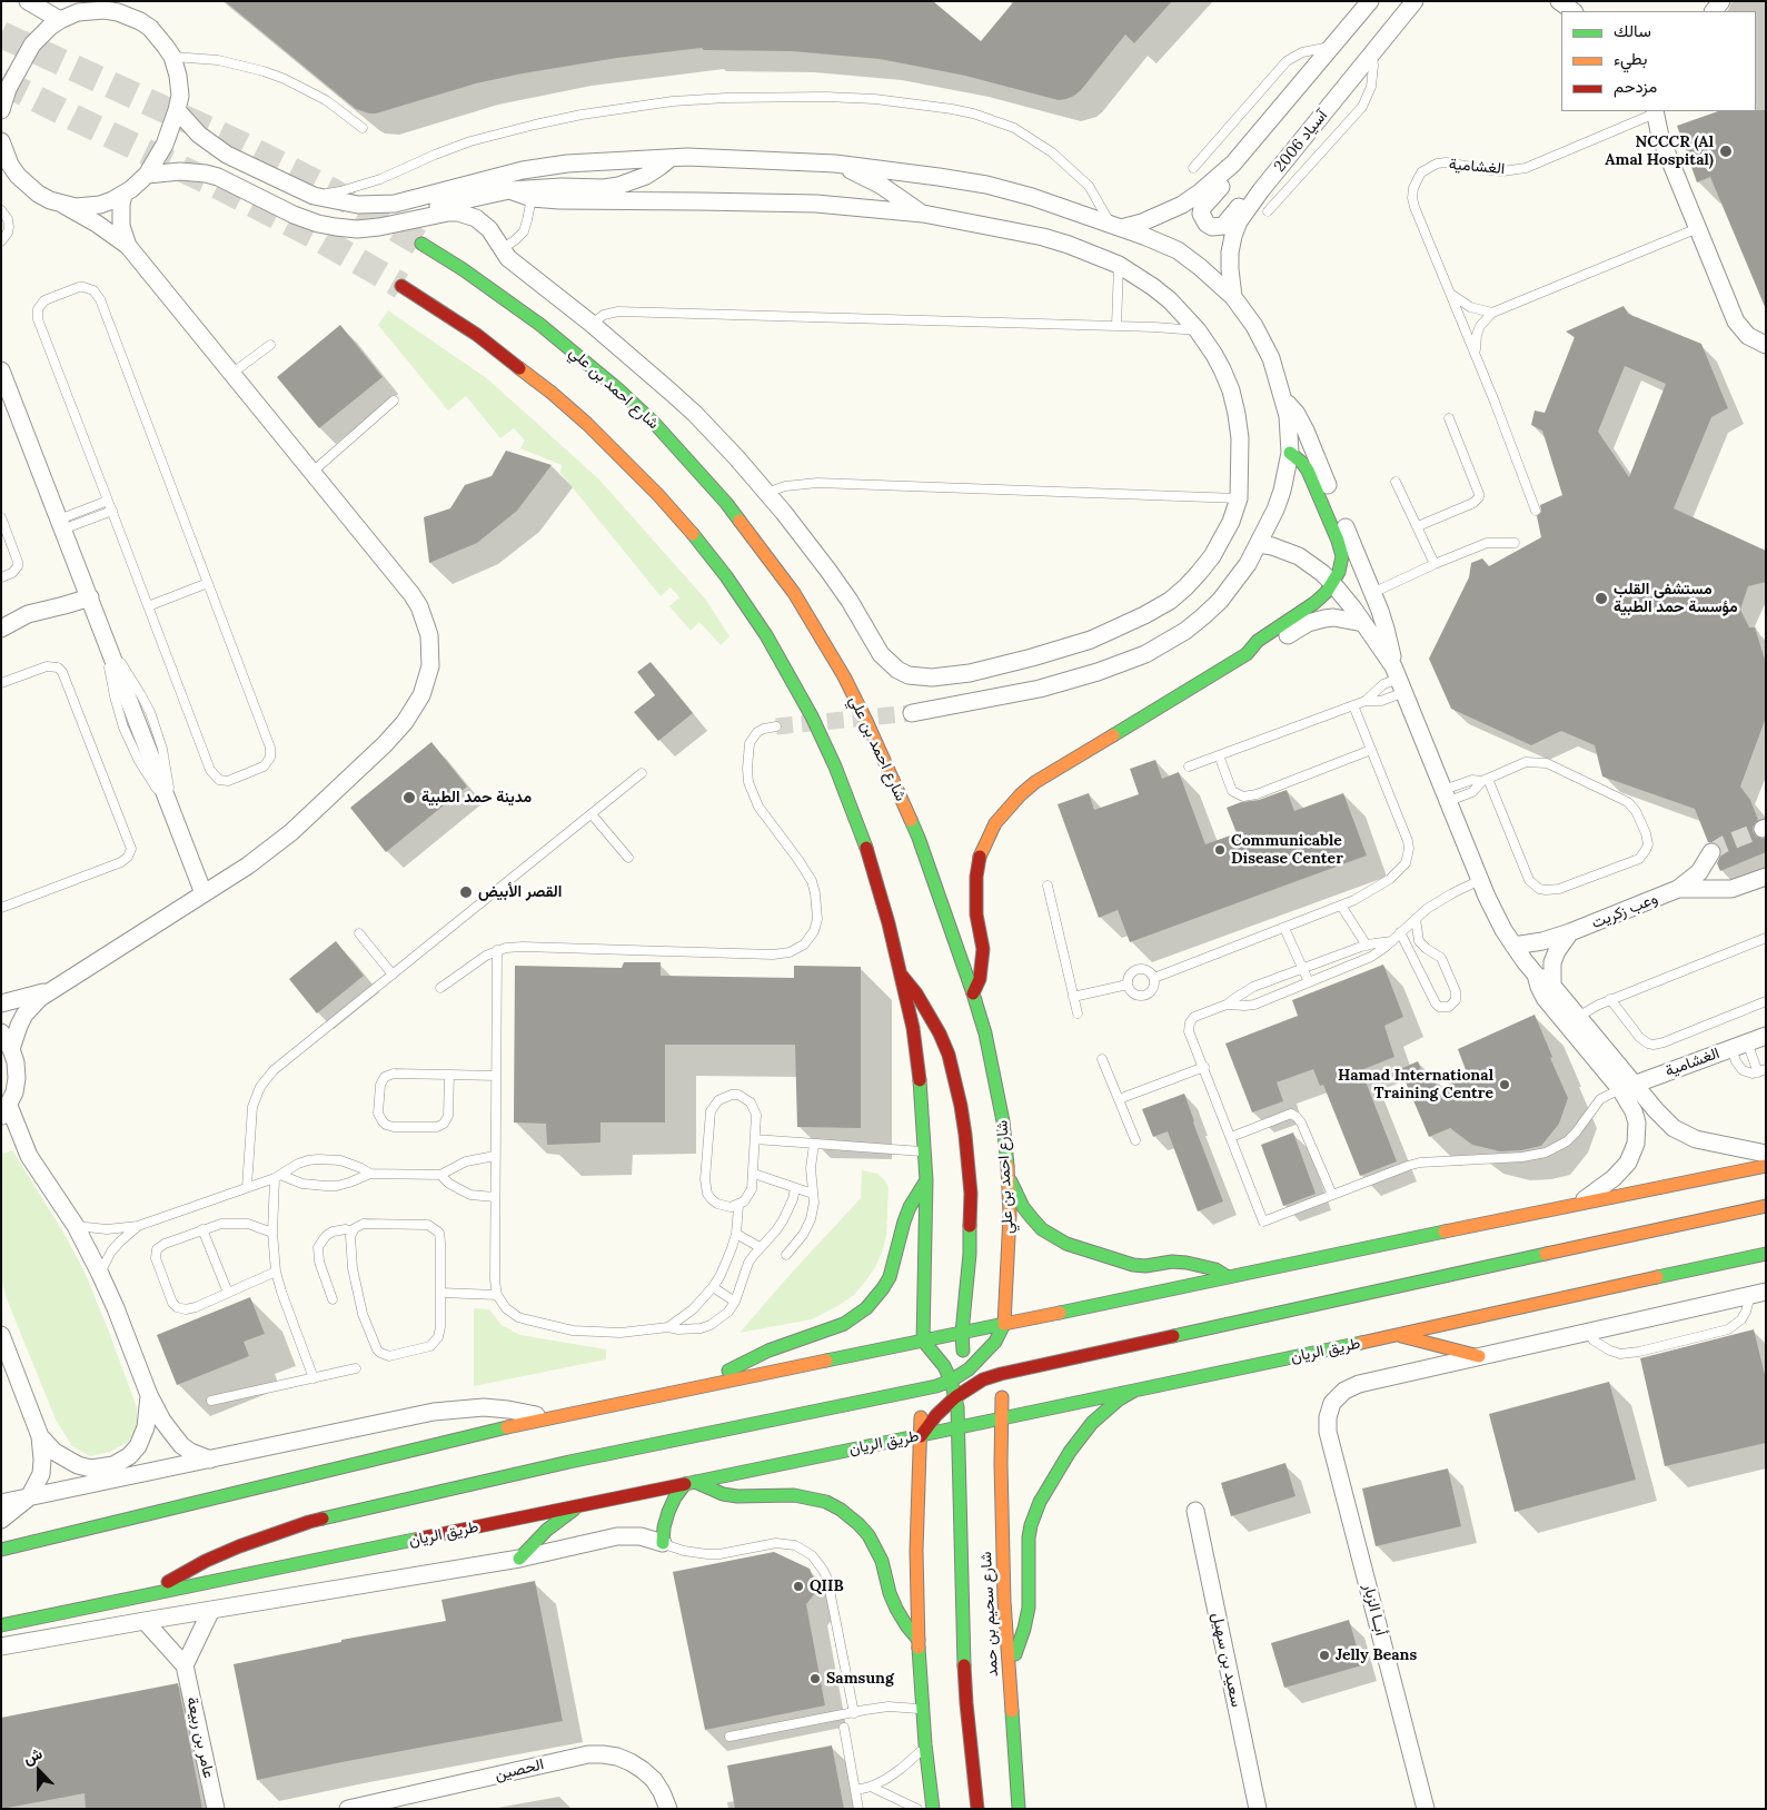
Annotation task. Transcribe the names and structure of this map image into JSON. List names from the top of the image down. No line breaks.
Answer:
{"streets":{"main road":["شارع احمد بن علي","طريق الريان","شارع سحيم بن حمد"],"street":["آسياد 2006","الغشامية","وعب زكريت","أبــا الزبار","سعيد بن سهيل","عامر بن ربيعة","الحصين"]},"crossings":[["شارع احمد بن علي","طريق الريان"],["شارع احمد بن علي","شارع سحيم بن حمد"],["طريق الريان","شارع سحيم بن حمد"]],"places":["NCCCR (Al Amal Hospital)","مستشفى القلب مؤسسة حمد الطبية","مدينة حمد الطبية","Communicable Disease Center","القصر الأبيض","Hamad International Training Centre","QIIB","Jelly Beans","Samsung"],"legend":["سالك","بطيء","مزدحم"],"north":"top"}
